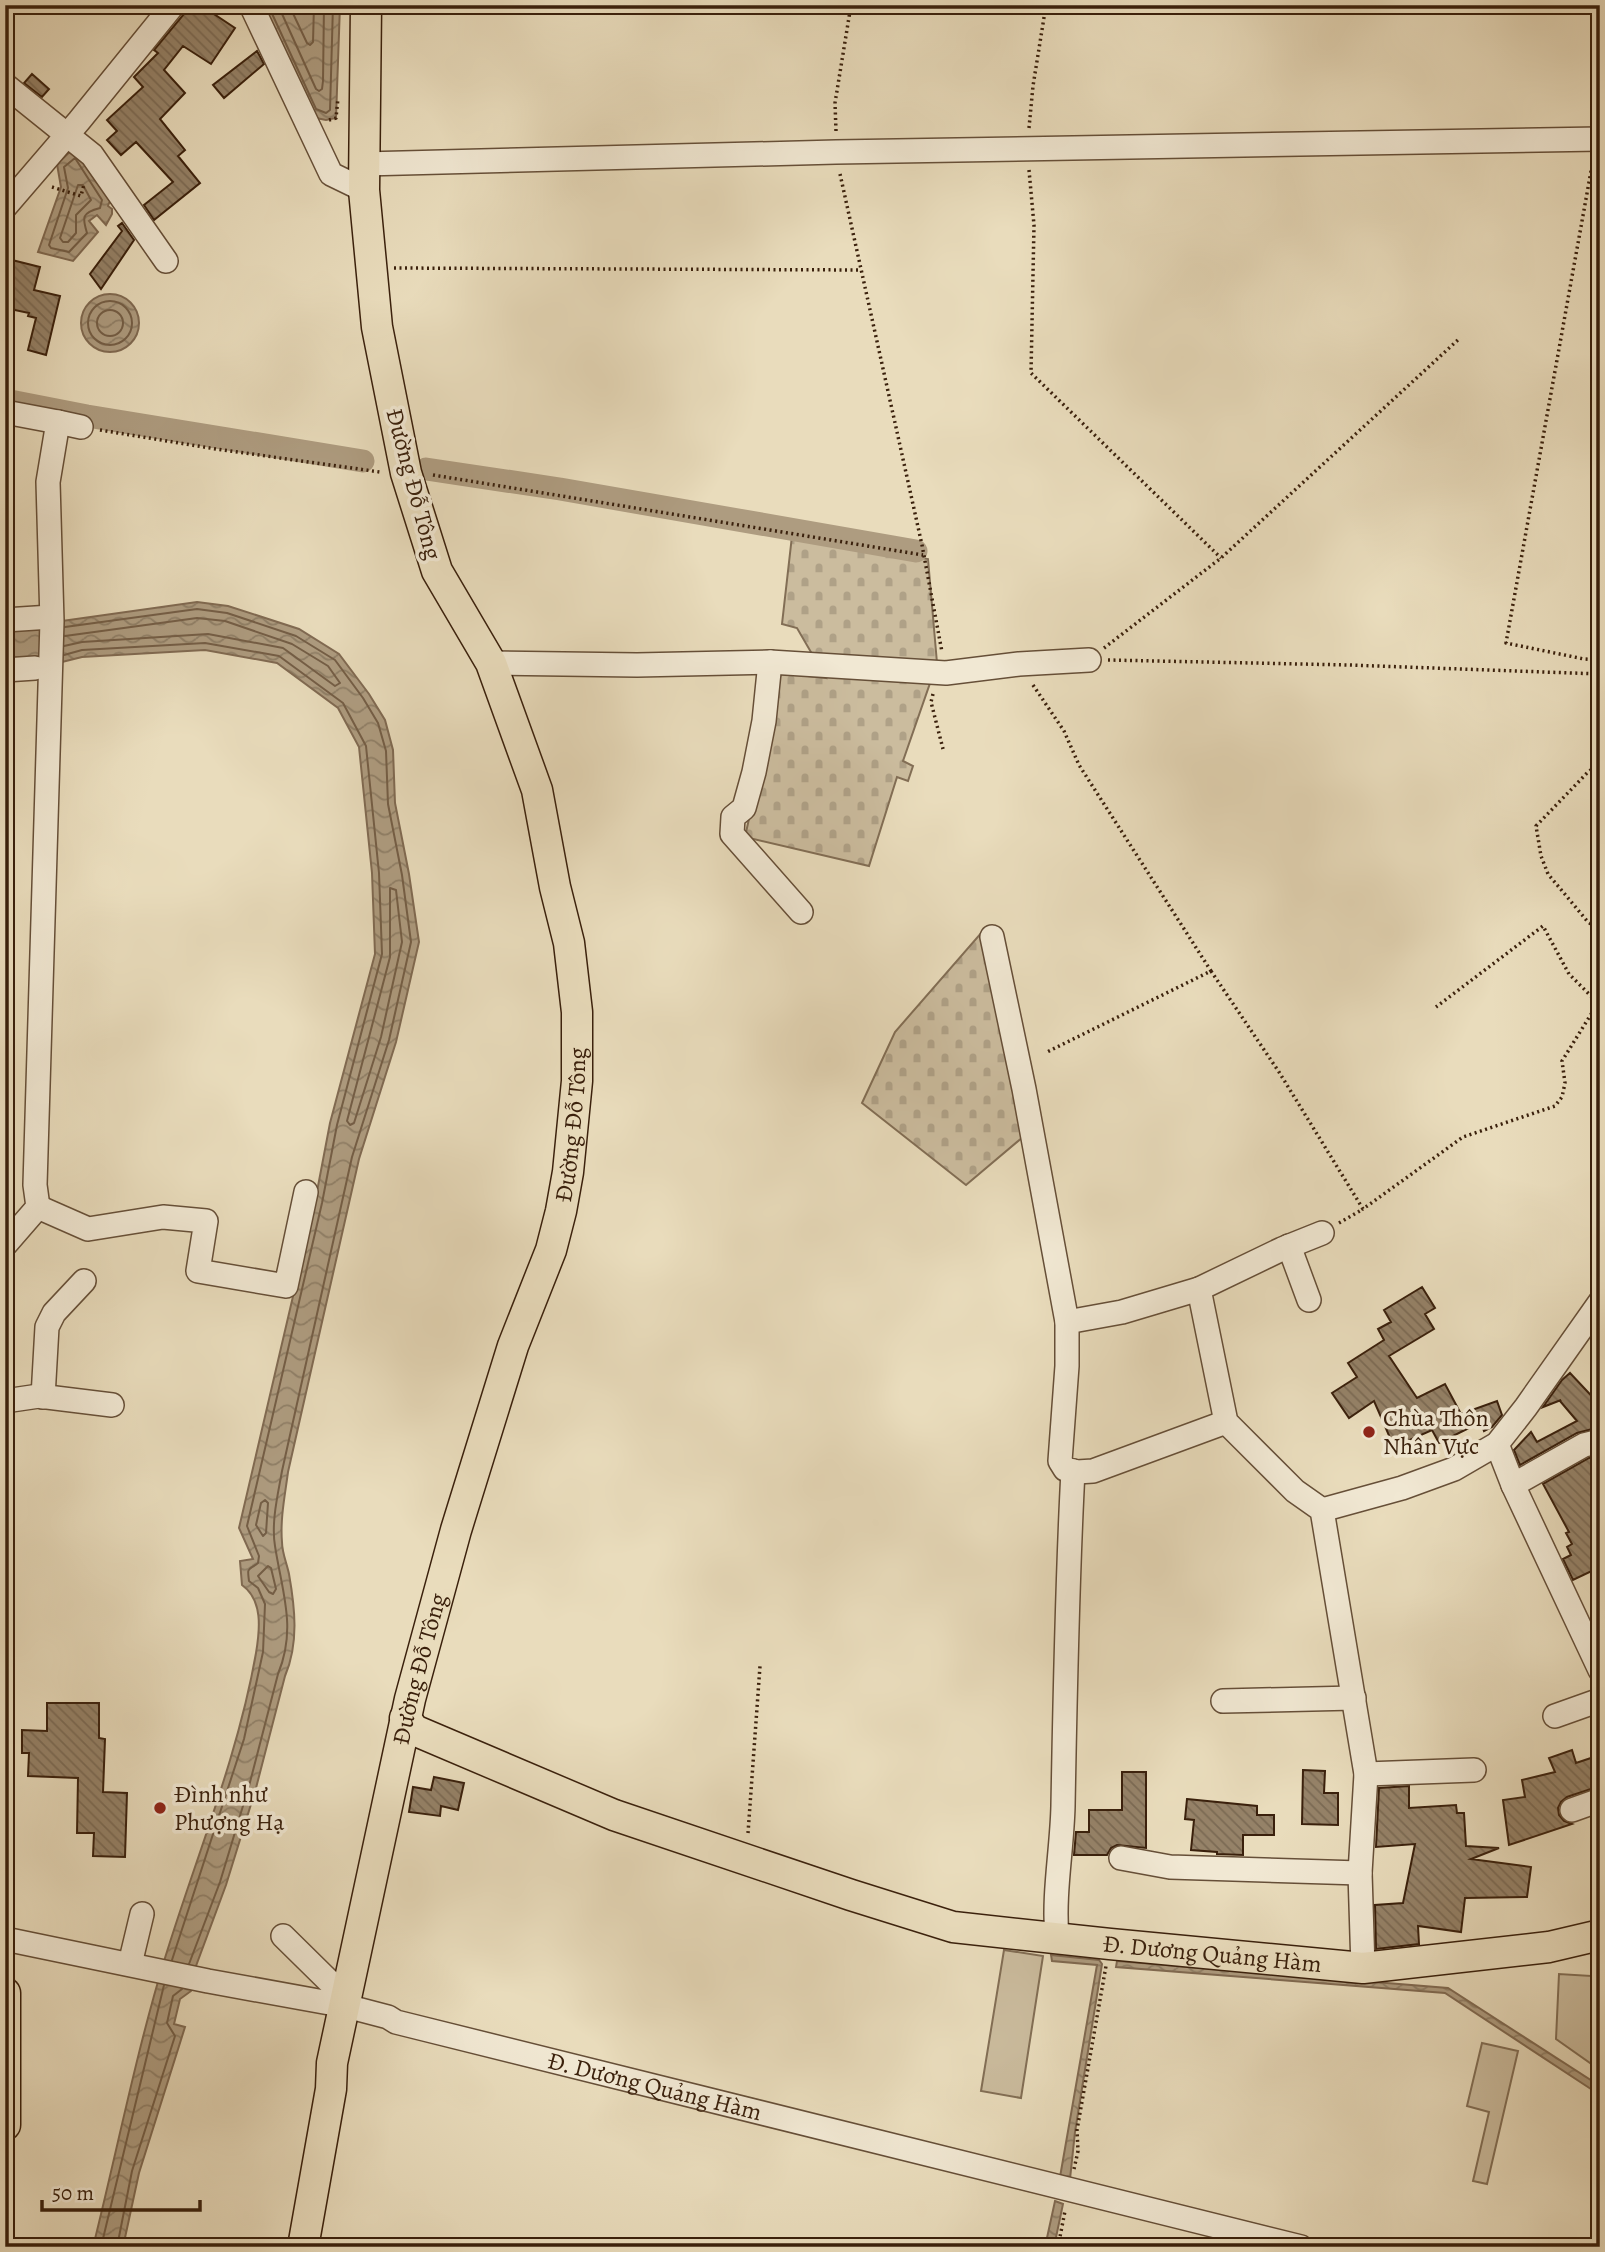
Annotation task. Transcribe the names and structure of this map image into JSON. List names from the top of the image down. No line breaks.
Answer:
{"streets":{"main road":["Đường Đỗ Tông","Đ. Dương Quảng Hàm"]},"crossings":[["Đường Đỗ Tông","Đ. Dương Quảng Hàm"]],"places":["Chùa Thôn Nhân Vực","Đình như Phượng Hạ"],"scale_bar":"50 m"}
